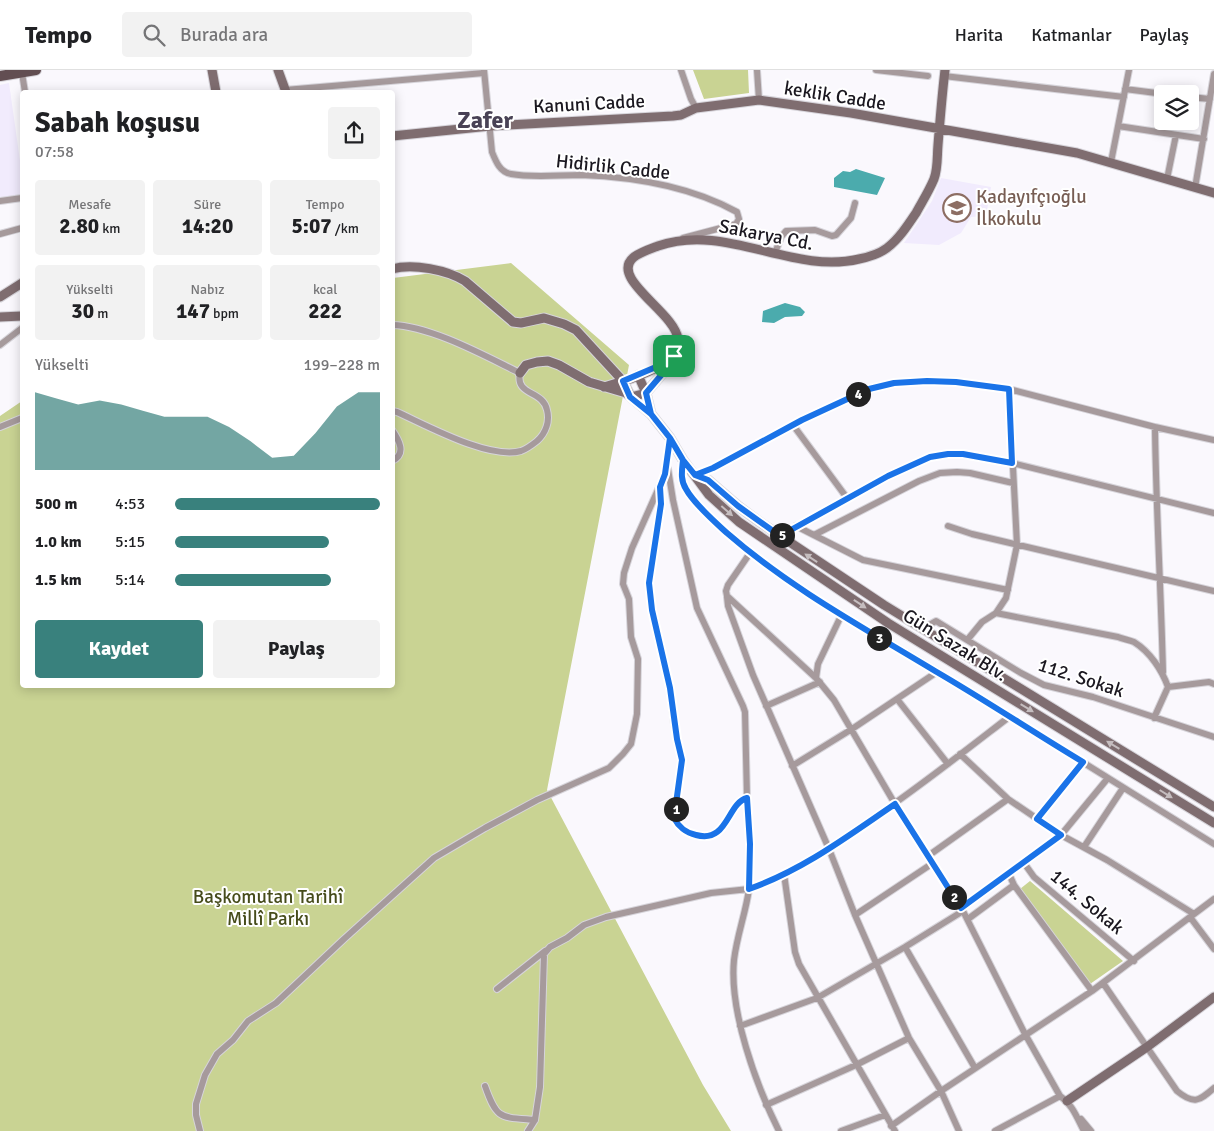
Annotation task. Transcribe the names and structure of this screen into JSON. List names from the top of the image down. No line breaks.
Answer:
{"streets":{"main road":["keklik Cadde","Kanuni Cadde","Sakarya Cd.","Gün Sazak Blv."],"street":["Hidirlik Cadde","112. Sokak","144. Sokak"]},"crossings":[["keklik Cadde","Kanuni Cadde"],["keklik Cadde","Sakarya Cd."],["Kanuni Cadde","Hidirlik Cadde"],["Hidirlik Cadde","Sakarya Cd."],["Gün Sazak Blv.","112. Sokak"]],"districts":["Zafer"],"parks":["Başkomutan Tarihî Millî Parkı"],"places":{"school or university":["Kadayıfçıoğlu İlkokulu"]},"page":{"header":"Tempo","search":"Burada ara","nav":["Harita","Katmanlar","Paylaş"],"heading":["Sabah koşusu","07:58"],"stats":[["Mesafe","2.80 km"],["Süre","14:20"],["Tempo","5:07 /km"],["Yükselti","30 m"],["Nabız","147 bpm"],["kcal","222"]],"chart":["Yükselti","199–228 m"],"pins":["4","5","3","1","2"],"list":[{"name":"500 m","note":"4:53"},{"name":"1.0 km","note":"5:15"},{"name":"1.5 km","note":"5:14"}],"buttons":["Kaydet","Paylaş"]}}
